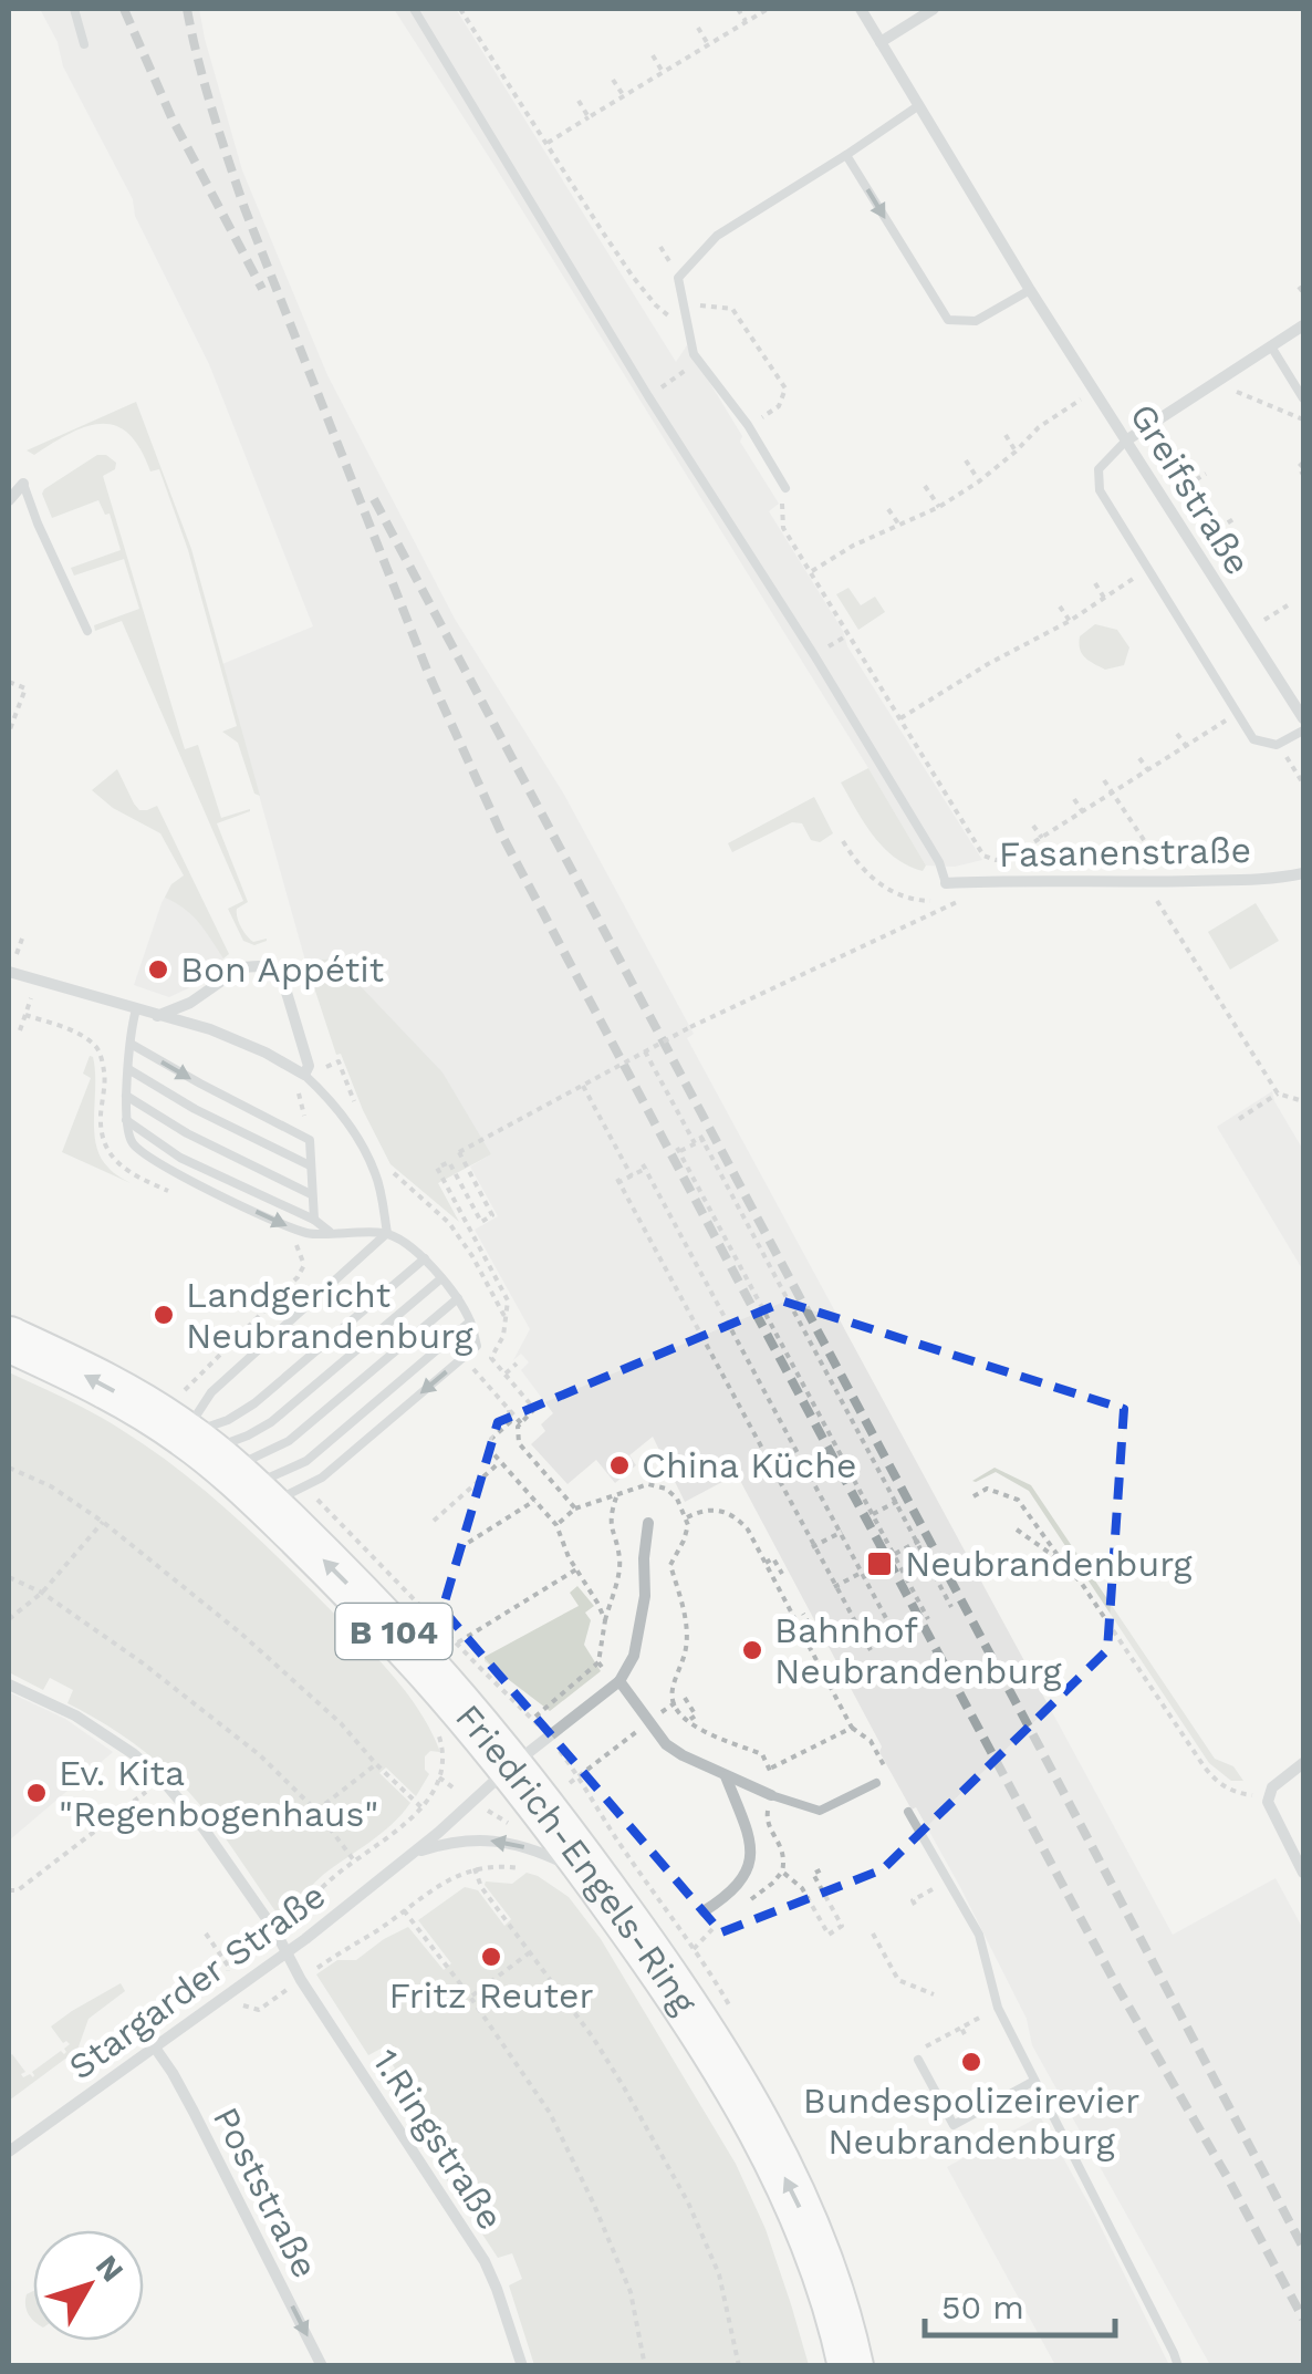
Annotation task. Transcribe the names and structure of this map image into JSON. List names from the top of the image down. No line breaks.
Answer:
{"streets":{"main road":["B 104","Friedrich-Engels-Ring"],"street":["Greifstraße","Fasanenstraße","Stargarder Straße","1.Ringstraße","Poststraße"]},"crossings":[["Friedrich-Engels-Ring","Stargarder Straße"],["Stargarder Straße","1.Ringstraße"],["Stargarder Straße","Poststraße"]],"one_way":["Friedrich-Engels-Ring","Poststraße"],"places":{"other":["Bon Appétit","Landgericht Neubrandenburg","China Küche","Bahnhof Neubrandenburg","Ev. Kita \"Regenbogenhaus\"","Fritz Reuter","Bundespolizeirevier Neubrandenburg"],"transit":["Neubrandenburg"]},"scale_bar":"50 m","north":"top right"}
